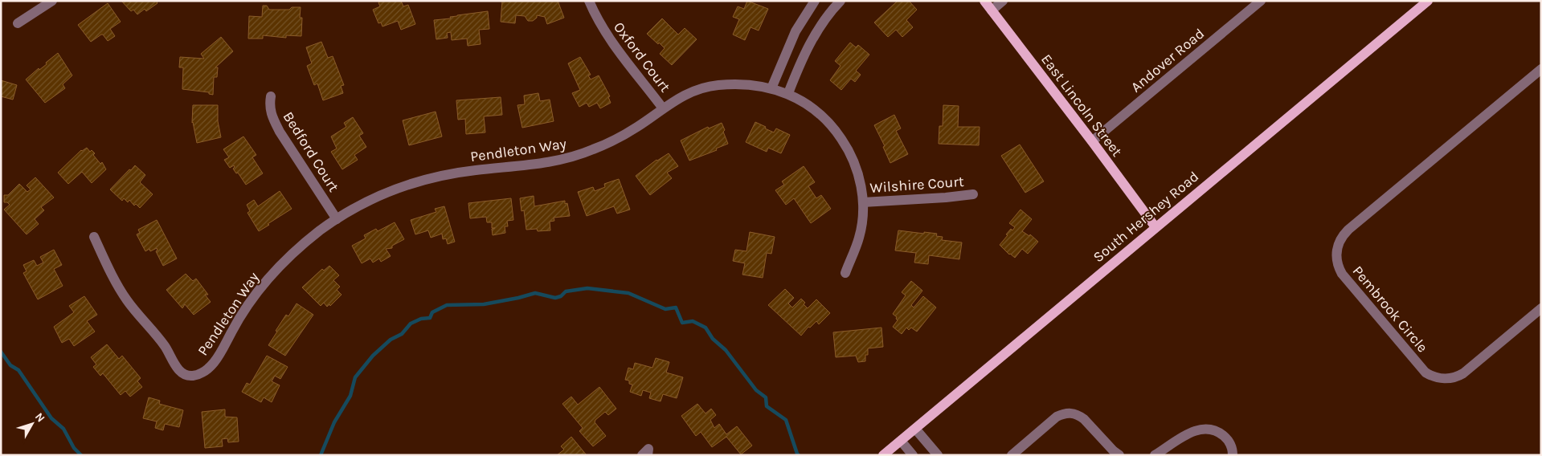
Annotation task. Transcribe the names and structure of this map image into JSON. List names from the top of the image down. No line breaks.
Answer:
{"streets":{"main road":["East Lincoln Street","South Hershey Road"],"street":["Oxford Court","Andover Road","Pendleton Way","Bedford Court","Wilshire Court","Pembrook Circle"]},"crossings":[["Oxford Court","Pendleton Way"],["Andover Road","East Lincoln Street"],["East Lincoln Street","South Hershey Road"],["Pendleton Way","Bedford Court"],["Pendleton Way","Wilshire Court"]],"north":"top right"}
